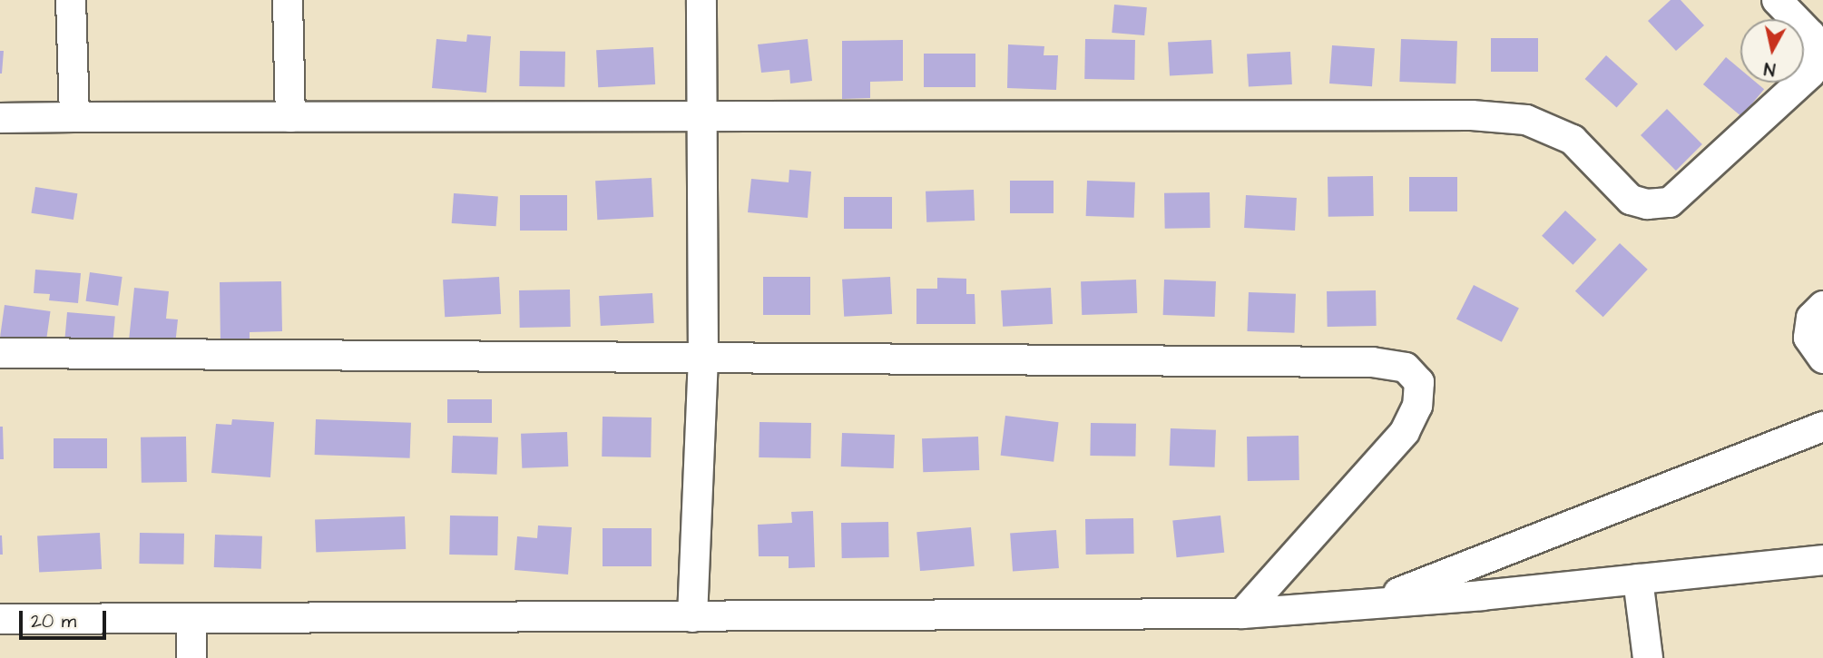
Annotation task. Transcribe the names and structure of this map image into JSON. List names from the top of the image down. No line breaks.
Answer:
{"scale_bar":"20 m","north":"bottom"}
